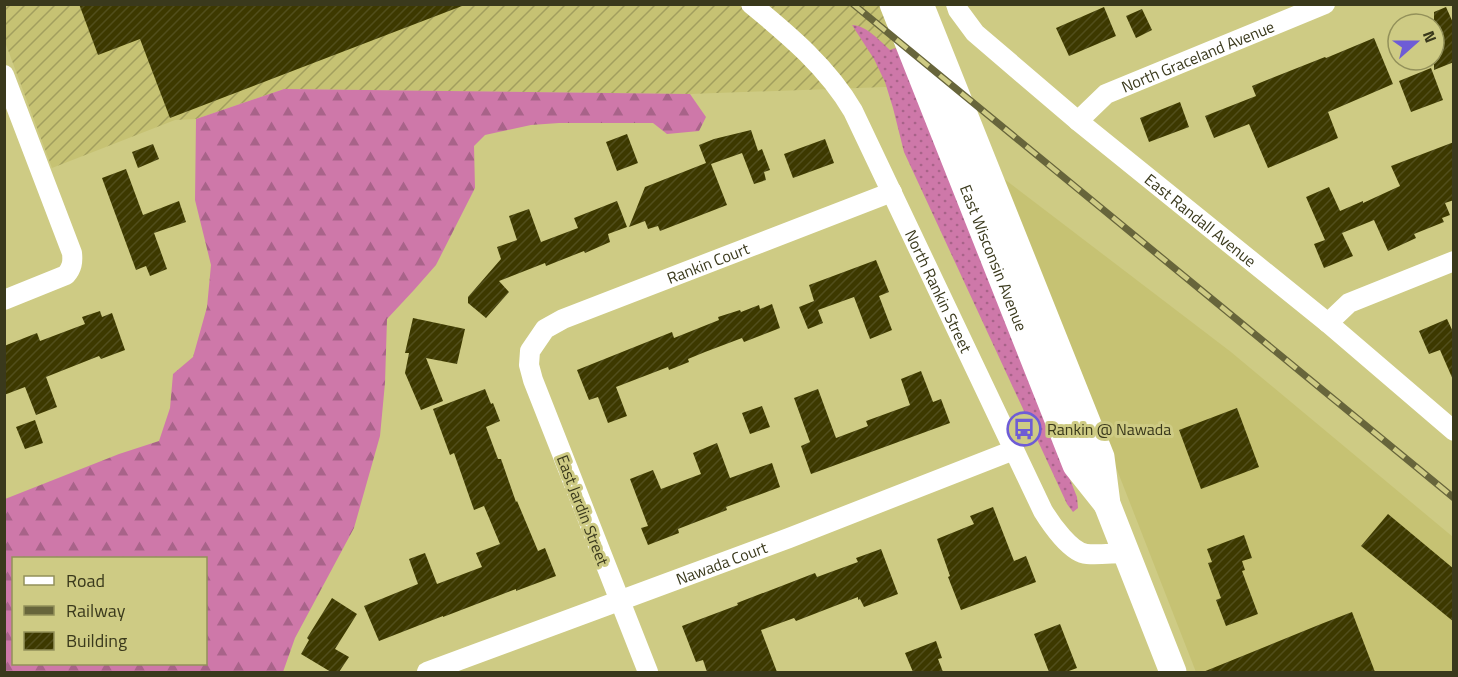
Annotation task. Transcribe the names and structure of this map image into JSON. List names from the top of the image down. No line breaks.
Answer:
{"streets":{"main road":["East Wisconsin Avenue"],"street":["North Graceland Avenue","East Randall Avenue","Rankin Court","North Rankin Street","East Jardin Street","Nawada Court"]},"crossings":[["North Graceland Avenue","East Randall Avenue"],["East Wisconsin Avenue","North Rankin Street"],["Rankin Court","North Rankin Street"],["Rankin Court","East Jardin Street"],["North Rankin Street","Nawada Court"],["East Jardin Street","Nawada Court"]],"places":{"bus stop":["Rankin @ Nawada"]},"legend":["Road","Railway","Building"],"north":"right"}
